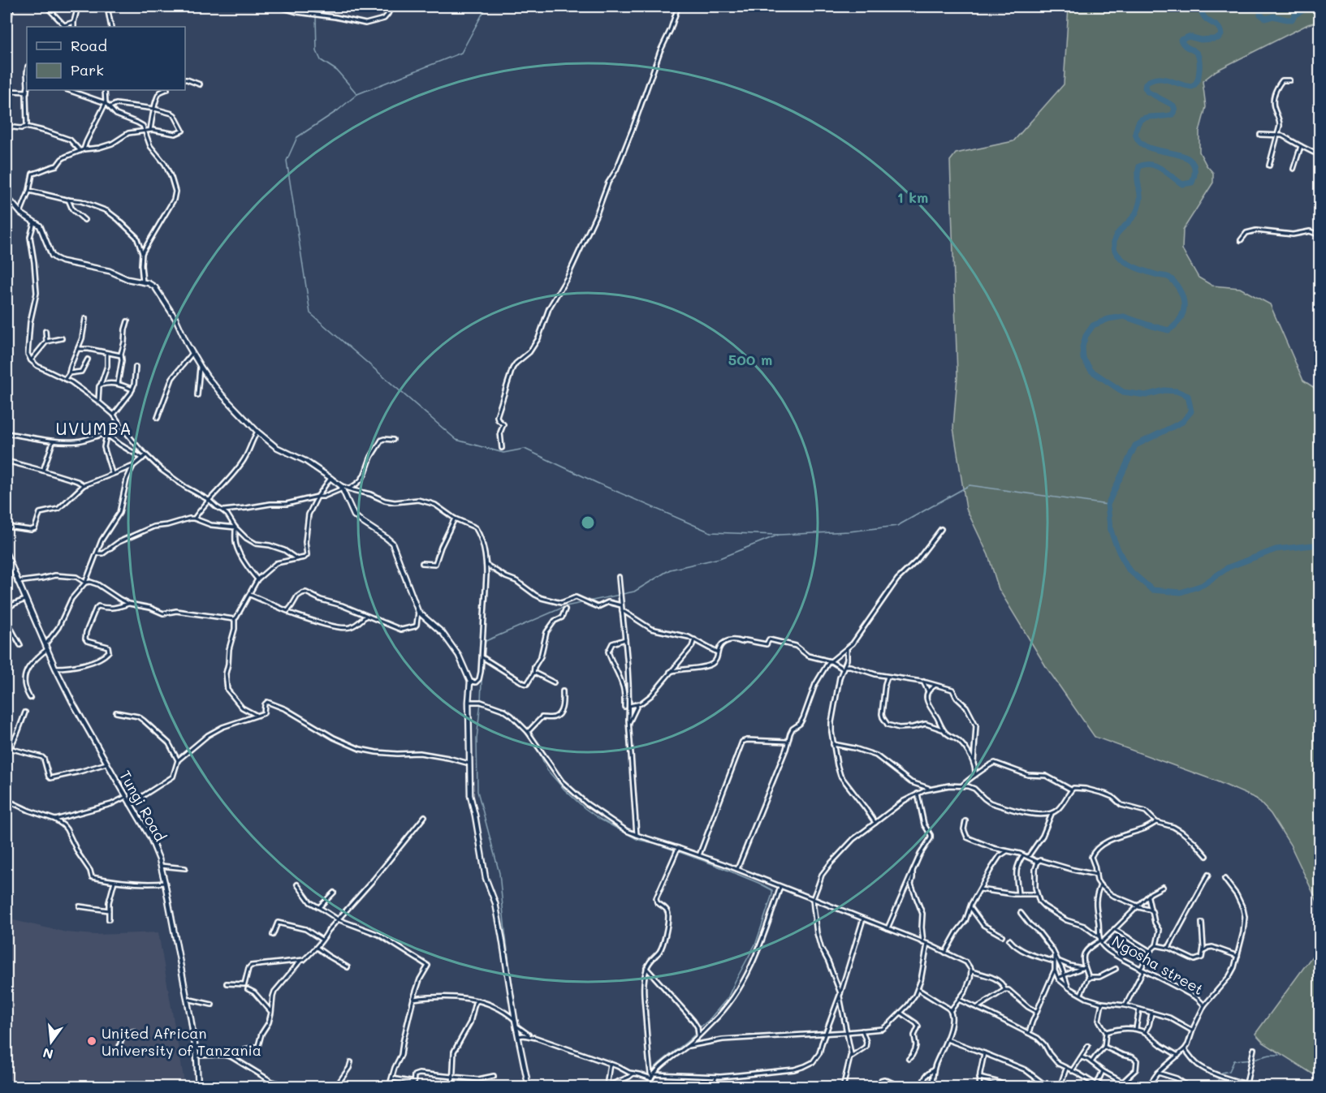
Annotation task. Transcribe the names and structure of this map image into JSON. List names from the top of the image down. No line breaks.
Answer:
{"streets":{"street":["Tungi Road","Ngosha street"]},"districts":["UVUMBA"],"places":["United African University of Tanzania"],"legend":["Road","Park"],"north":"bottom","rings":["1 km","500 m"]}
